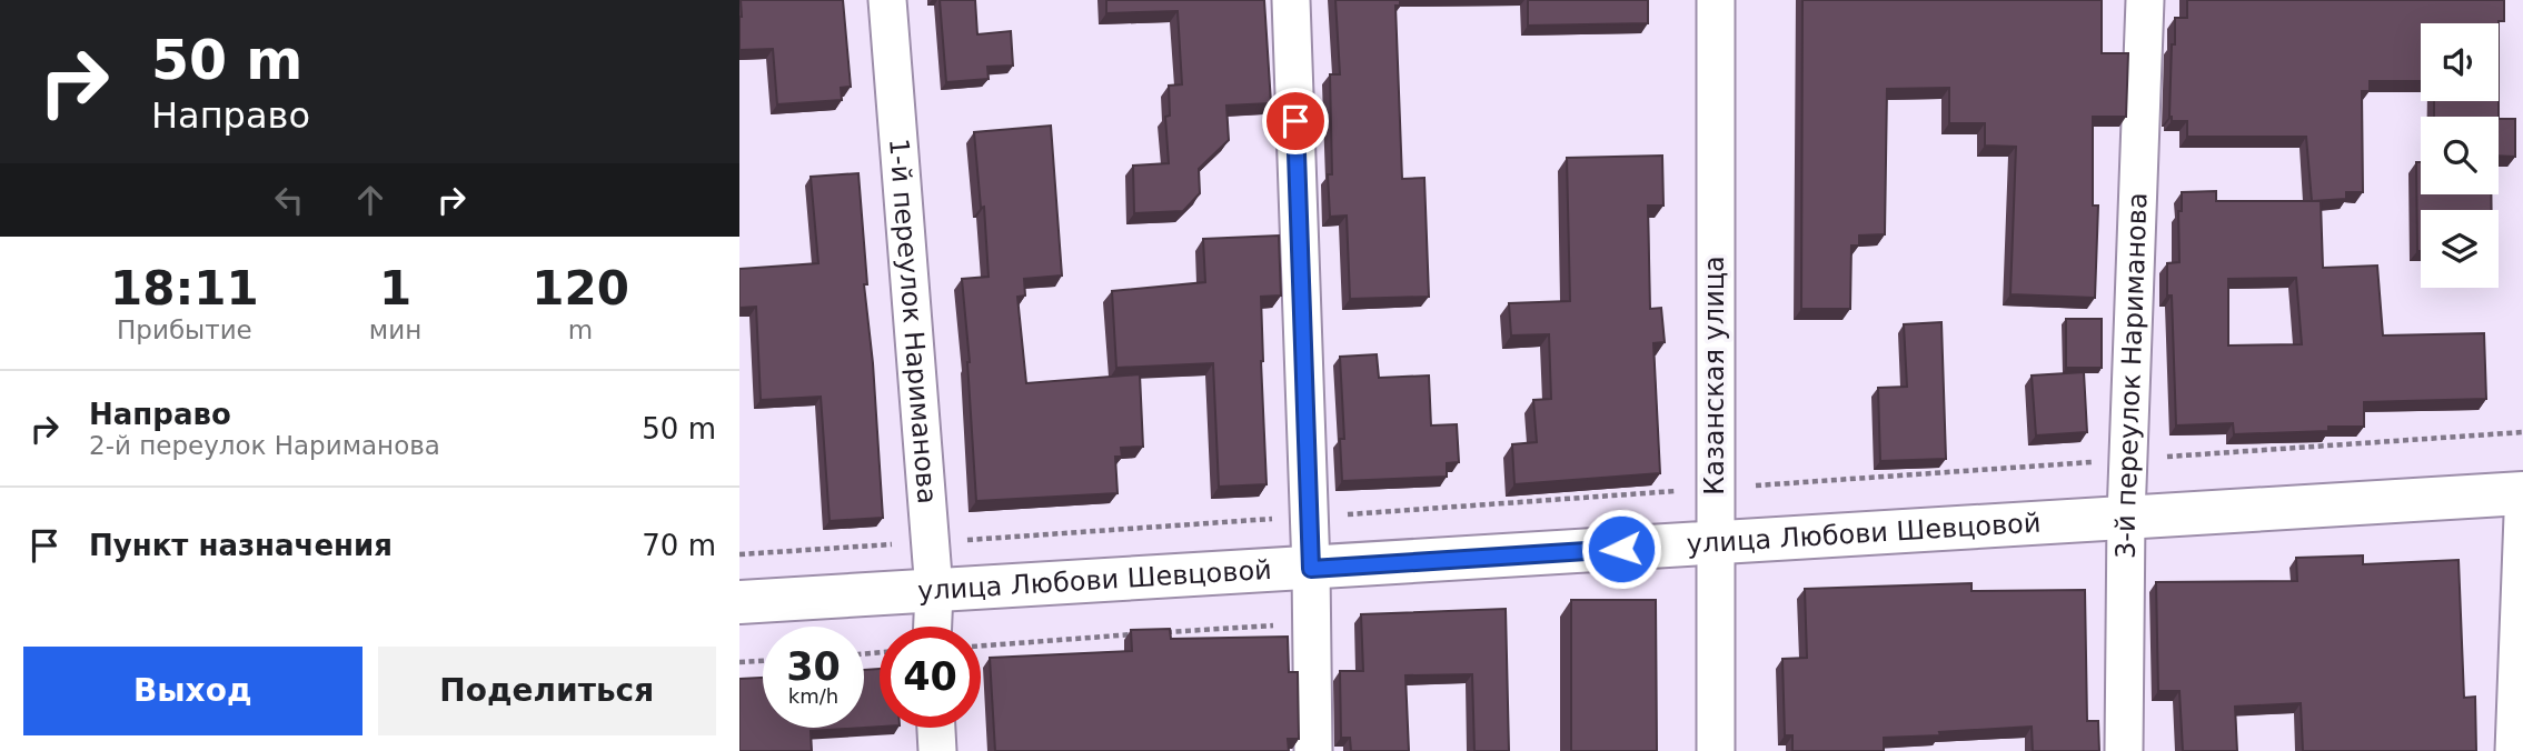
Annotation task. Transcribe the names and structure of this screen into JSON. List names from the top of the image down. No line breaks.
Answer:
{"streets":{"street":["1-й переулок Нариманова","Казанская улица","3-й переулок Нариманова","улица Любови Шевцовой"]},"crossings":[["1-й переулок Нариманова","улица Любови Шевцовой"],["Казанская улица","улица Любови Шевцовой"],["3-й переулок Нариманова","улица Любови Шевцовой"]],"page":{"turn":["50 m","Направо"],"eta":["18:11","Прибытие","1","мин","120","m"],"list":[{"name":"Направо","note":"2-й переулок Нариманова","value":"50 m"},{"name":"Пункт назначения","value":"70 m"}],"speed":"30 km/h","limit":"40","buttons":["Выход","Поделиться"]}}
